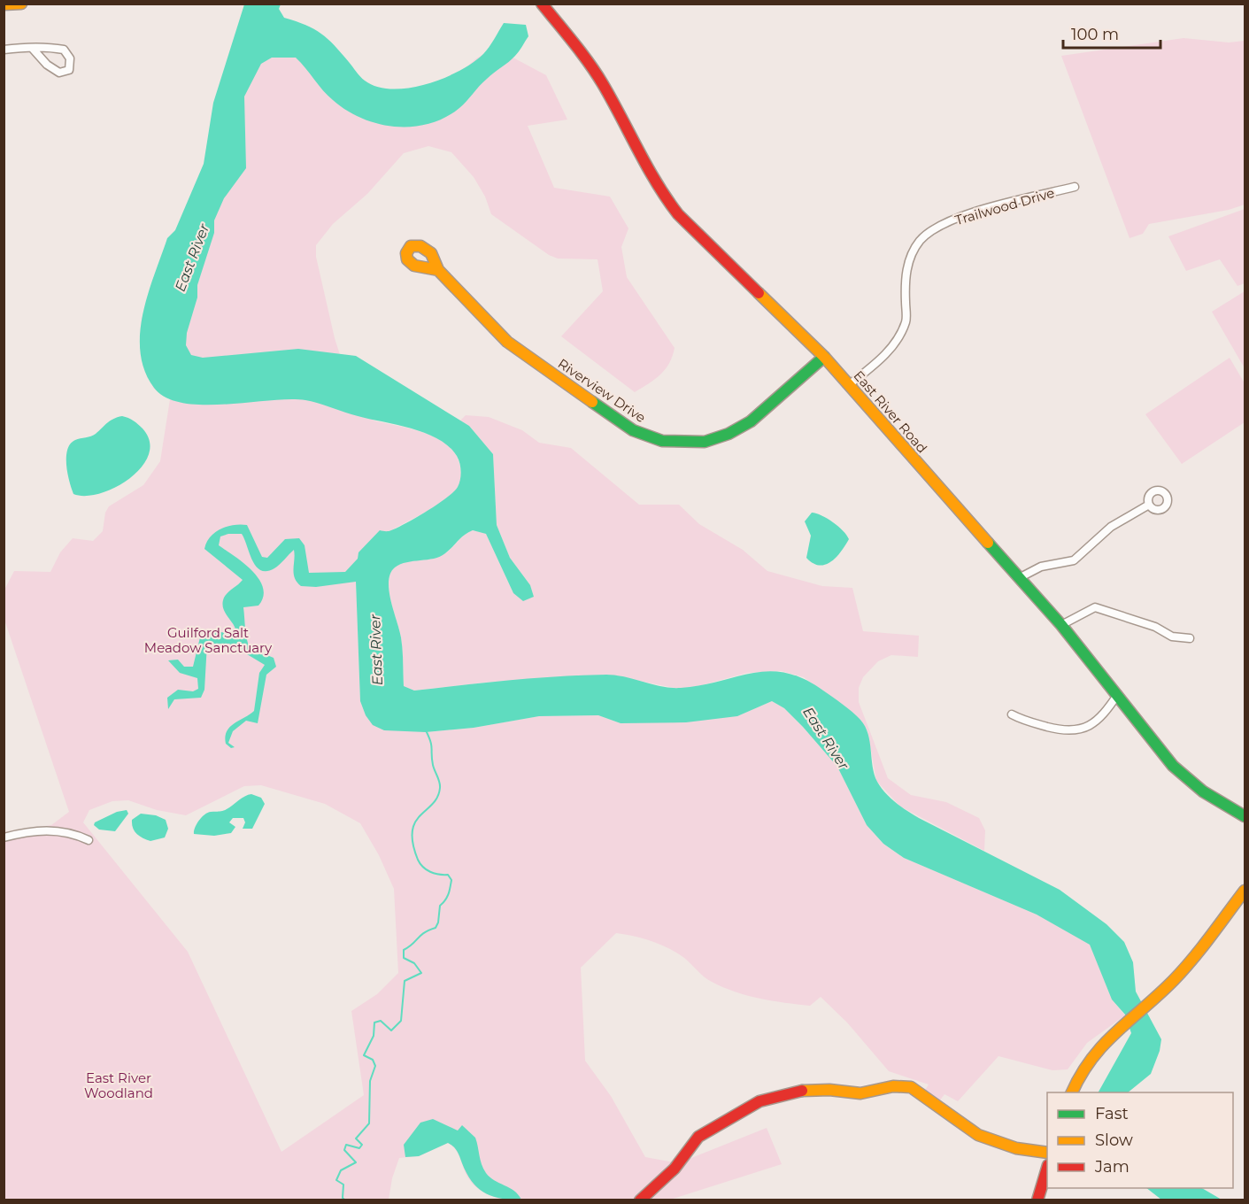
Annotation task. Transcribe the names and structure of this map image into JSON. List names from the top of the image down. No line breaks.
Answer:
{"streets":{"main road":["Riverview Drive","East River Road"],"street":["Trailwood Drive"]},"crossings":[["Trailwood Drive","East River Road"],["Riverview Drive","East River Road"]],"water":["East River"],"parks":["Guilford Salt Meadow Sanctuary","East River Woodland"],"legend":["Fast","Slow","Jam"],"scale_bar":"100 m"}
